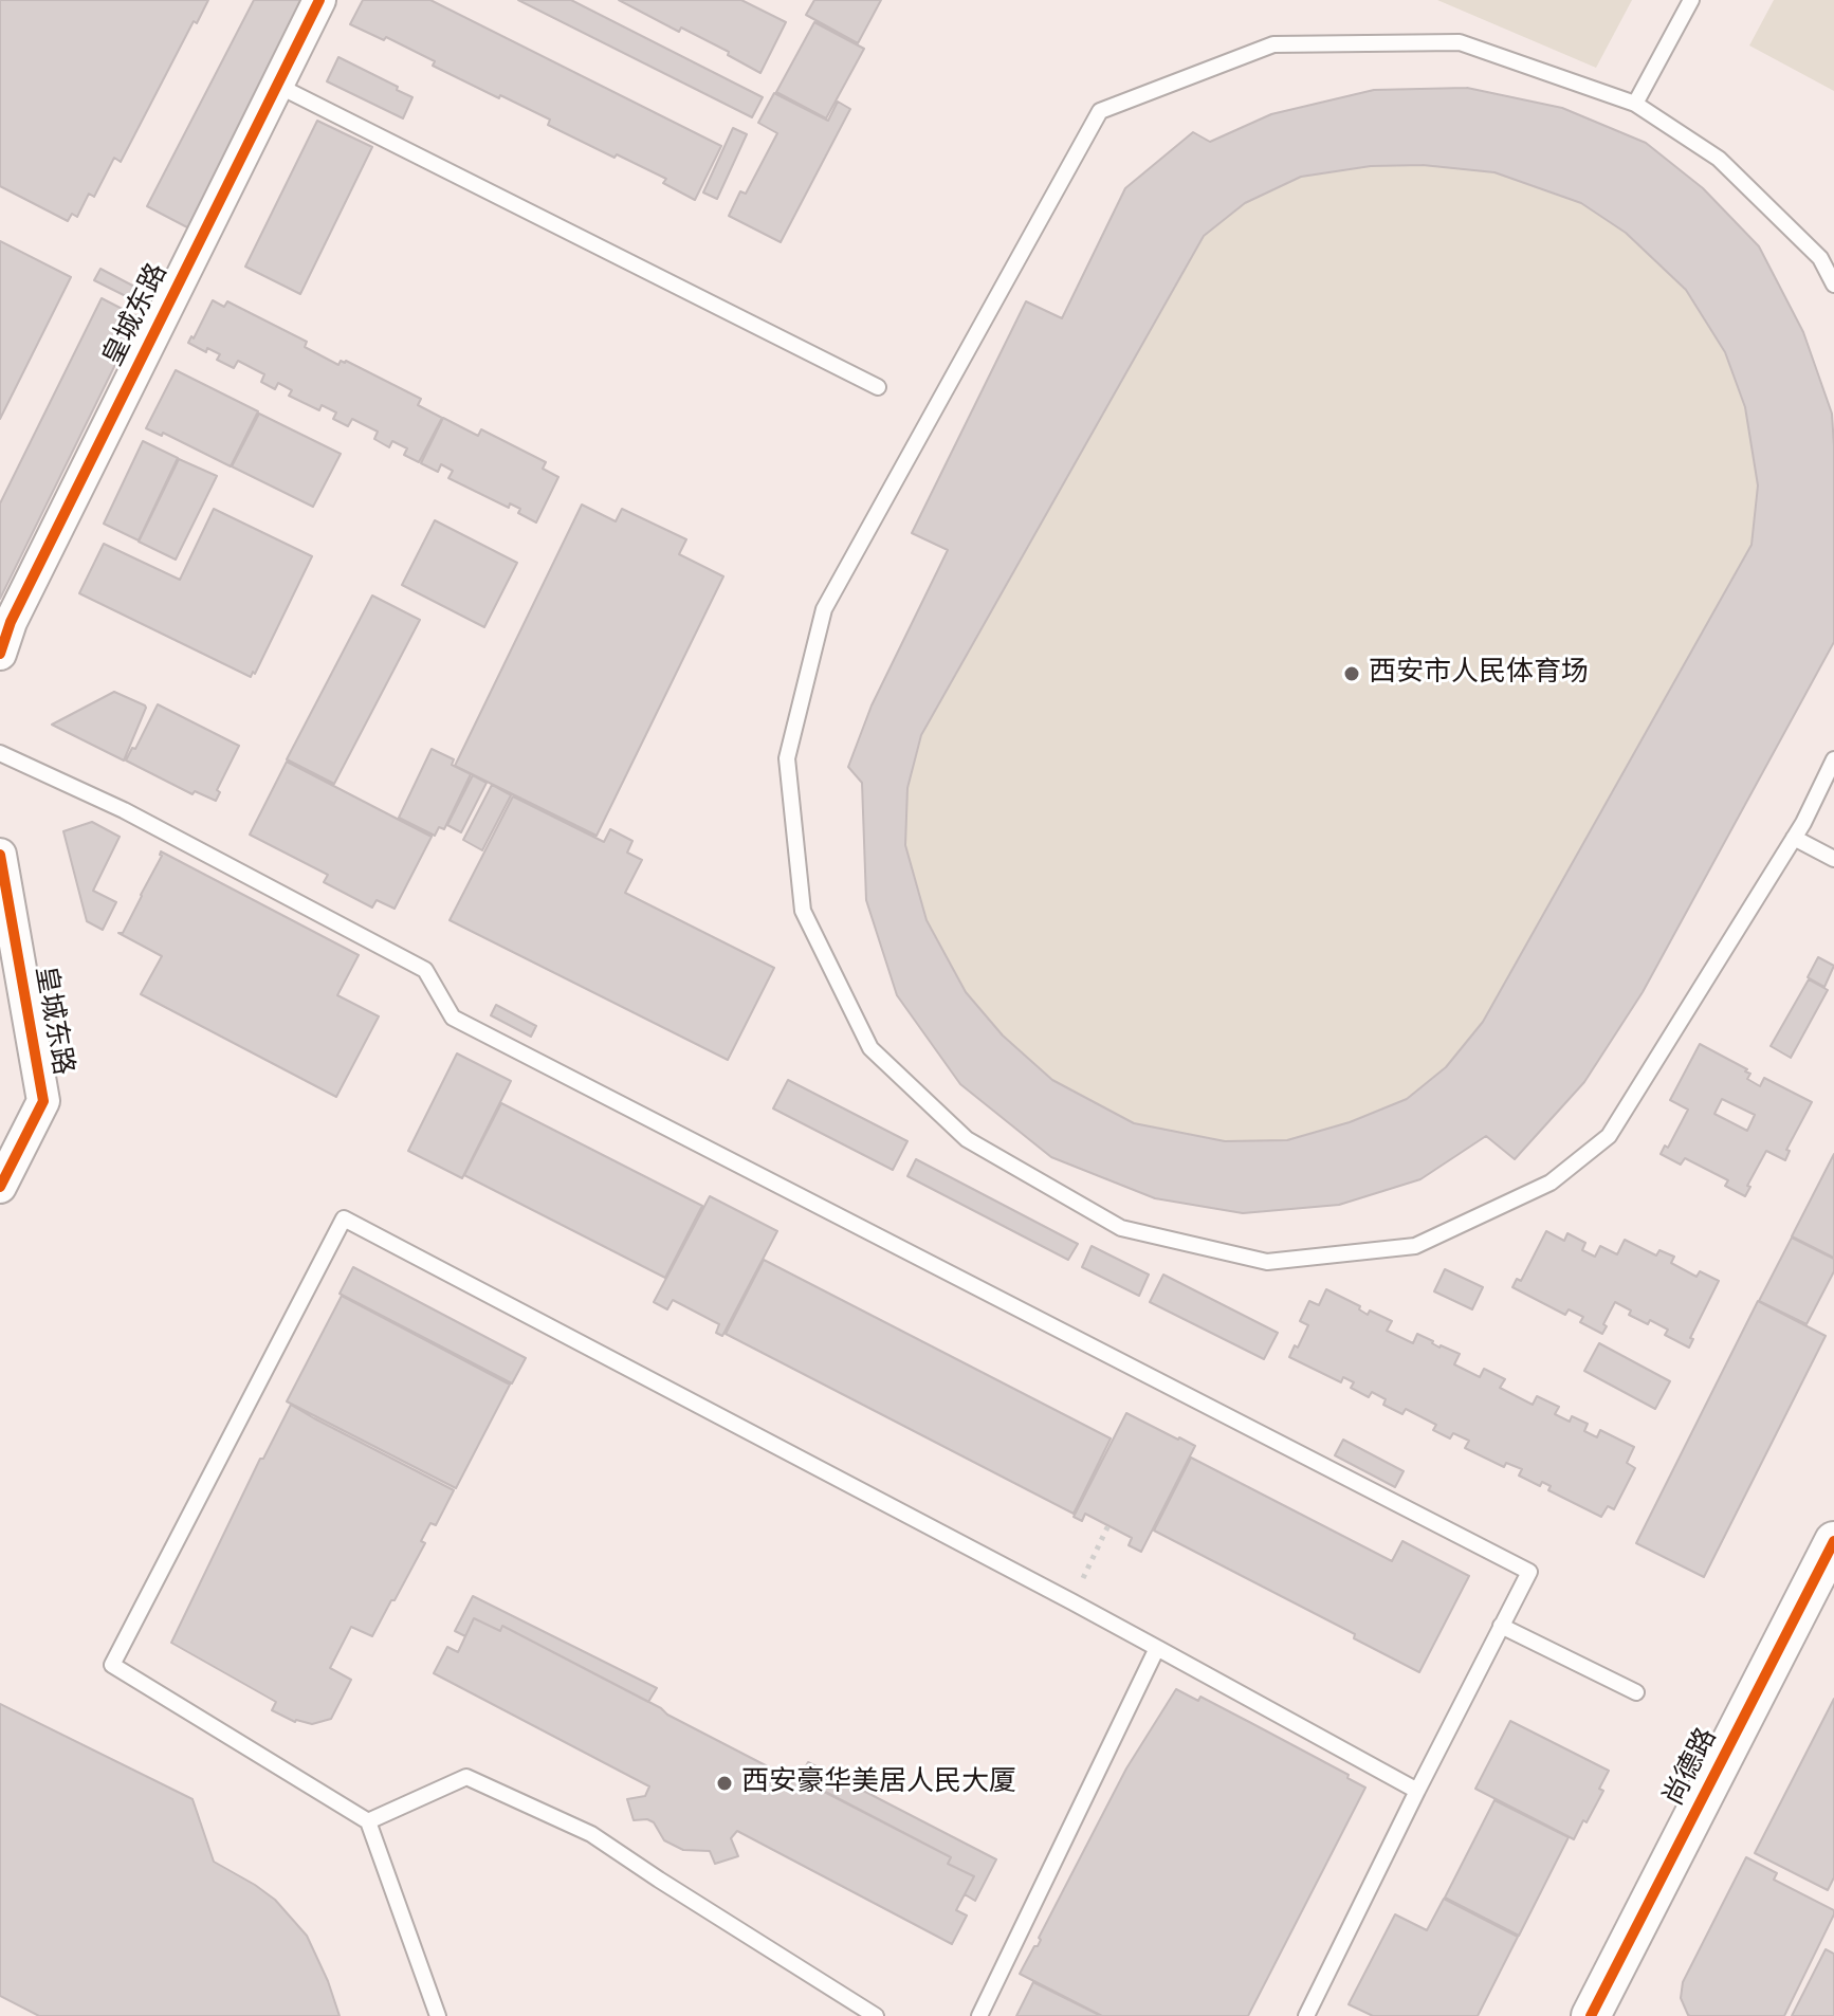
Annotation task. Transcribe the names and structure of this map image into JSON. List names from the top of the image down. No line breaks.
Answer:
{"streets":{"street":["皇城东路","尚德路"]},"places":["西安市人民体育场","西安豪华美居人民大厦"]}
